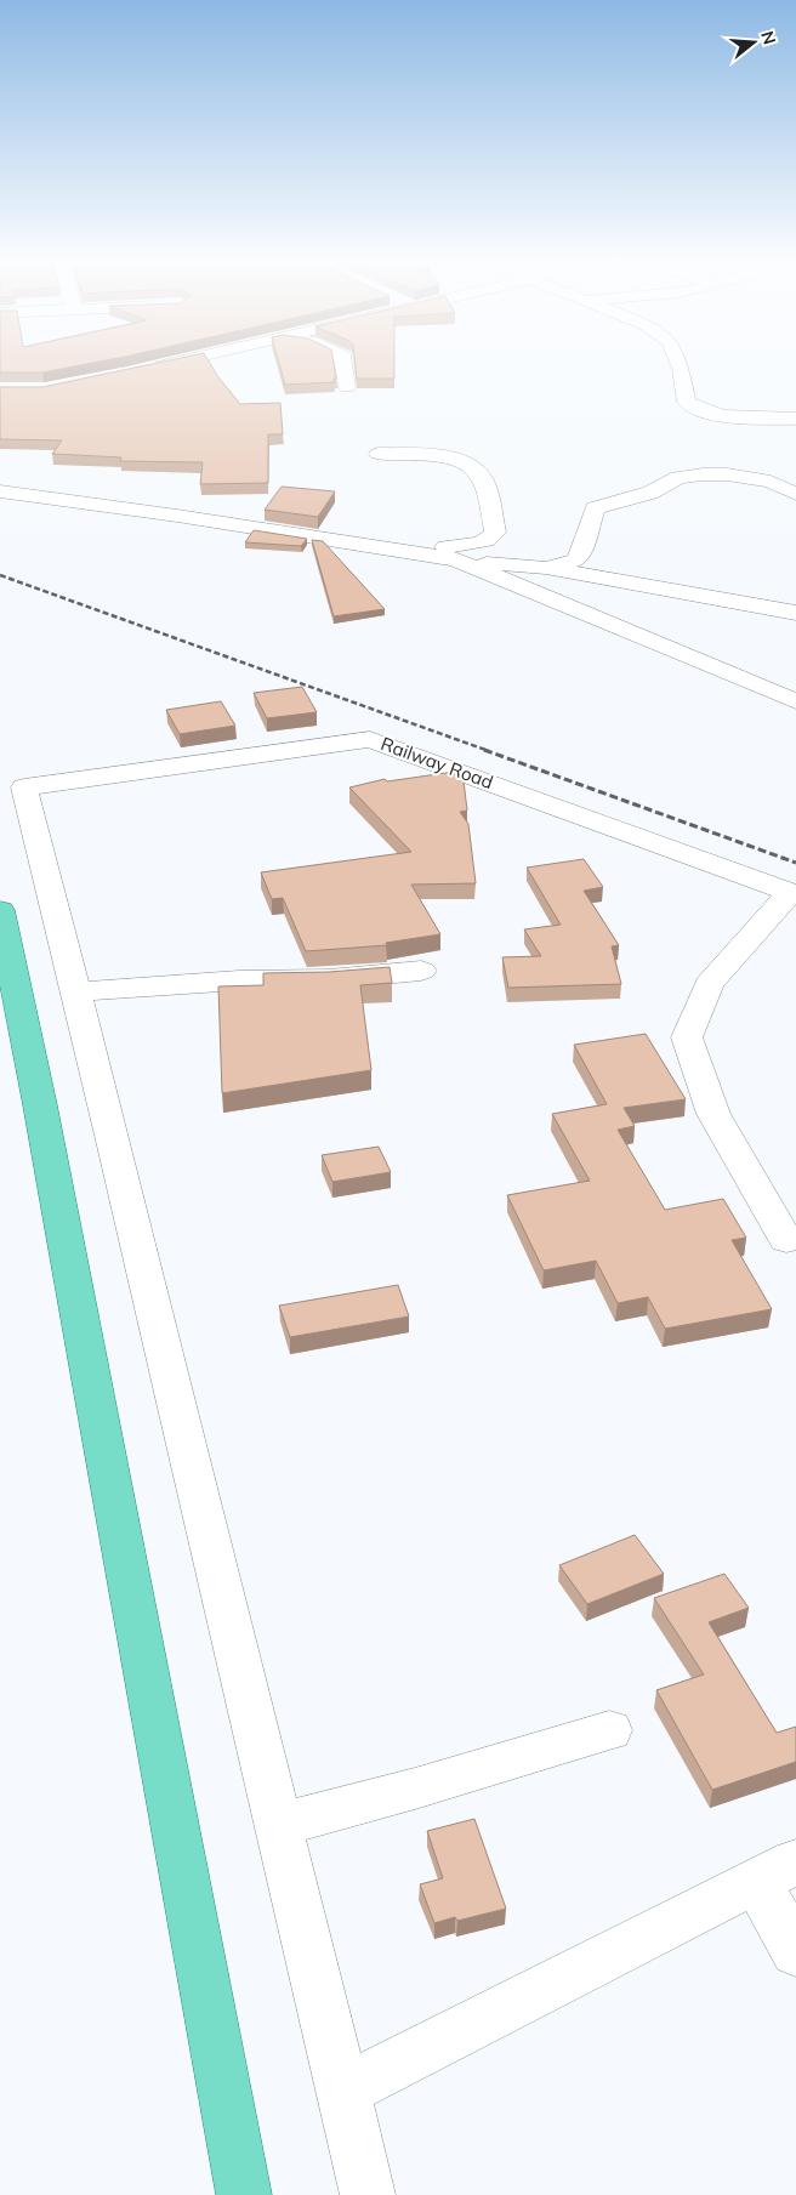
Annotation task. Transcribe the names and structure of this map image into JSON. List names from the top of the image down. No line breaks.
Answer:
{"streets":{"street":["Railway Road"]},"north":"right"}
